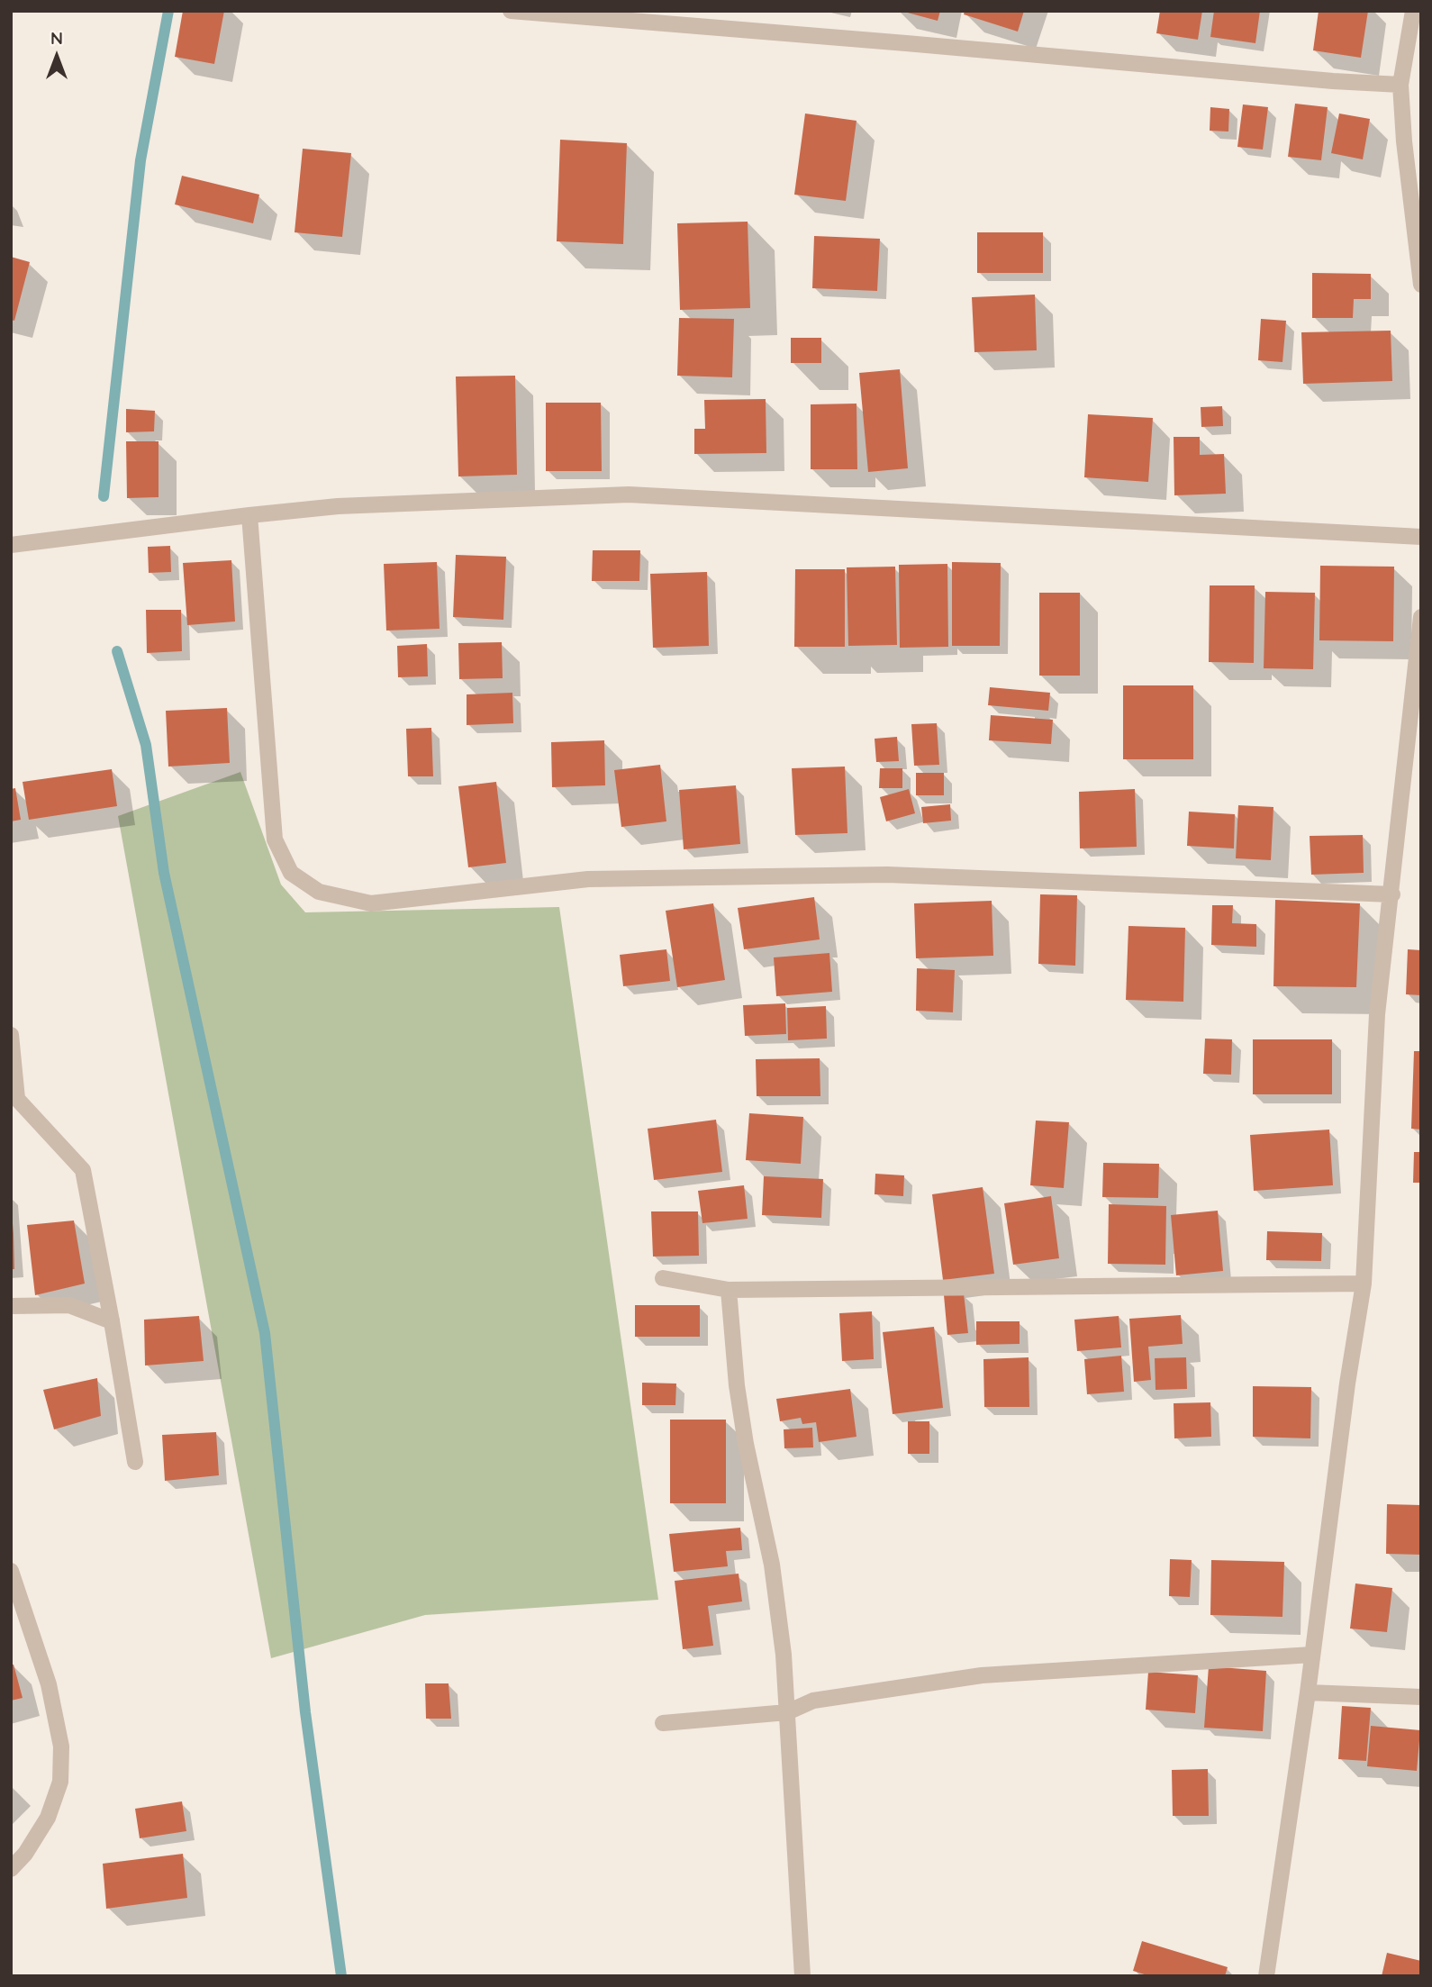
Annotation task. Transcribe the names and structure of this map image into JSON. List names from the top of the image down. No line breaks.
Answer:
{"north":"top"}
